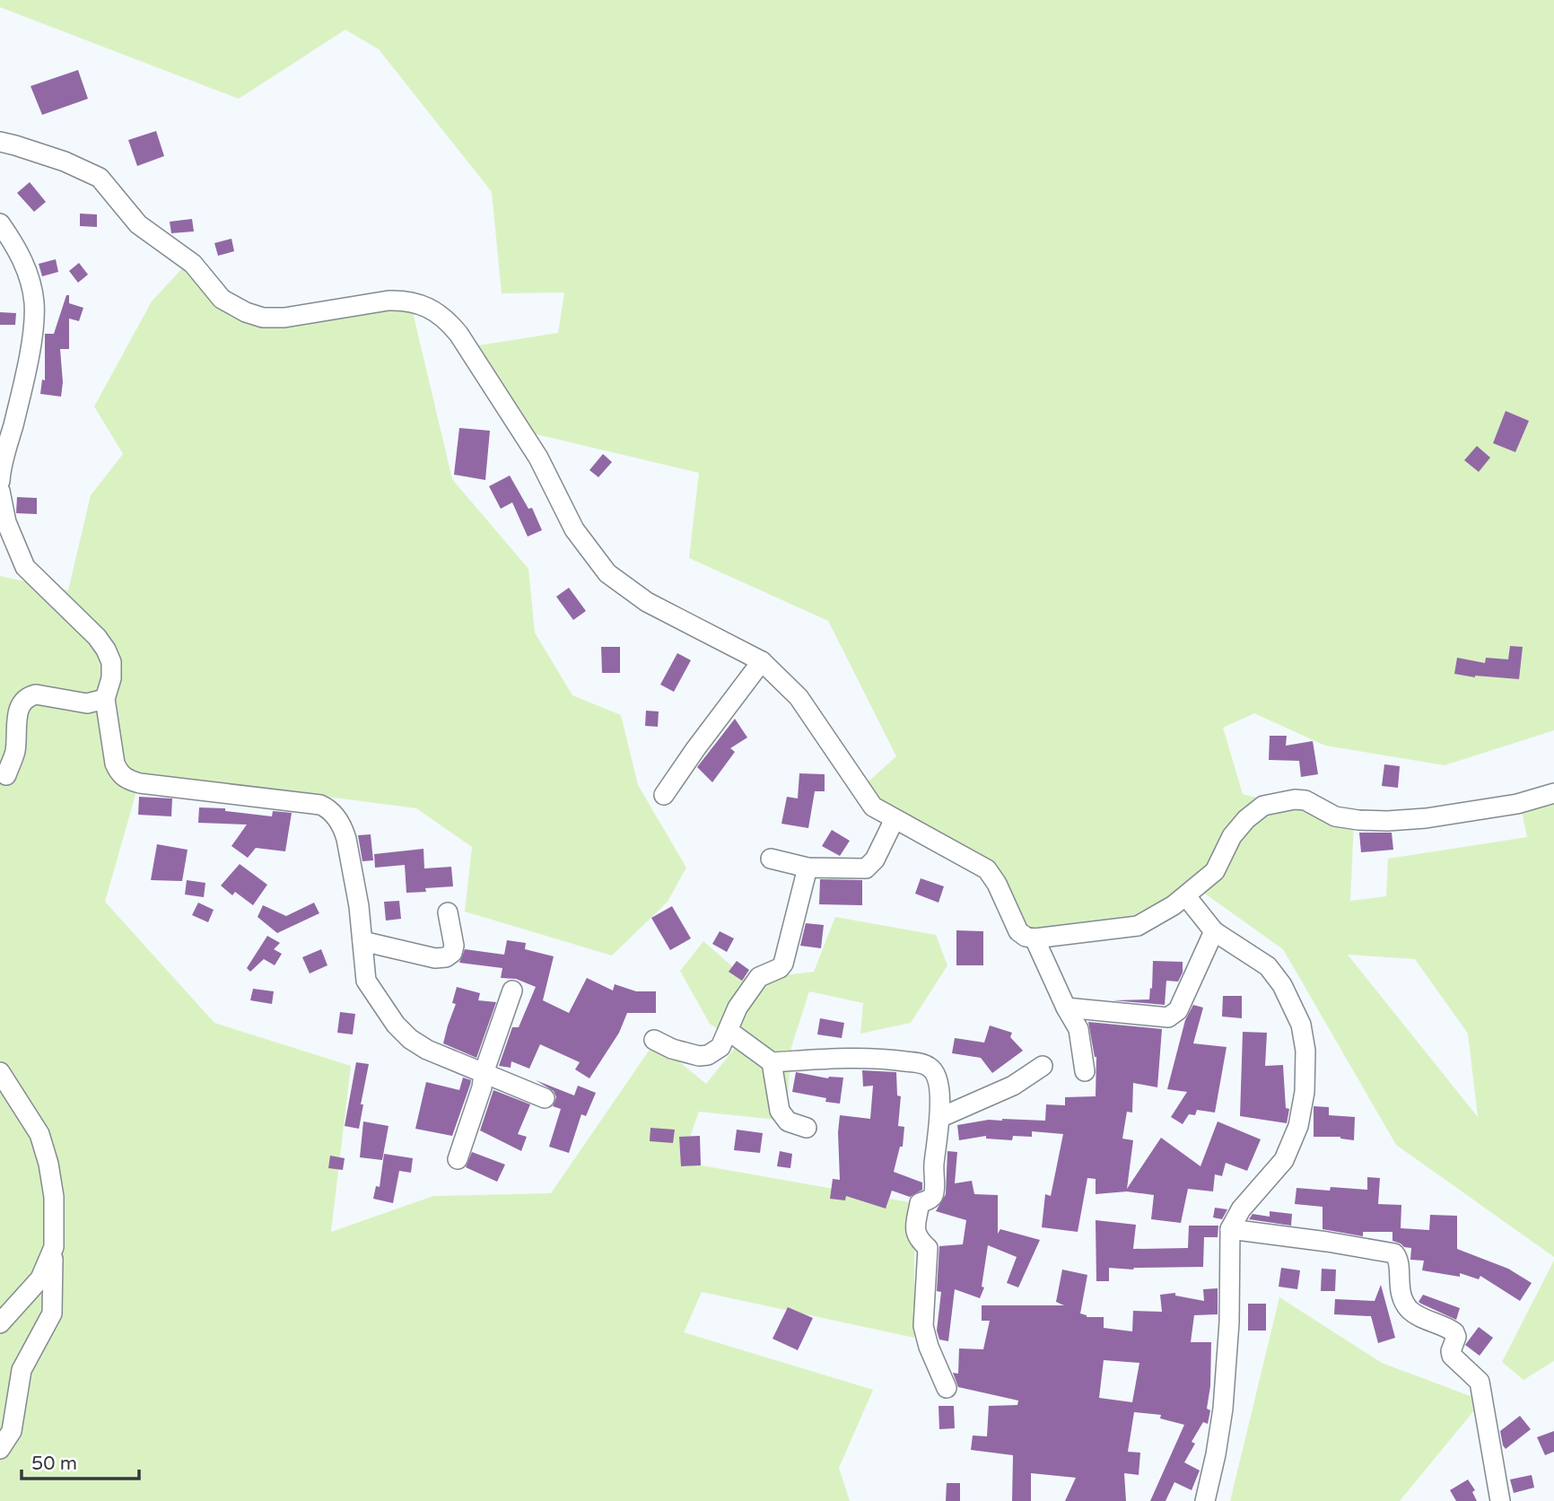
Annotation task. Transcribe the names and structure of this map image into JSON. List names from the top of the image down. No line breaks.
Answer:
{"scale_bar":"50 m"}
